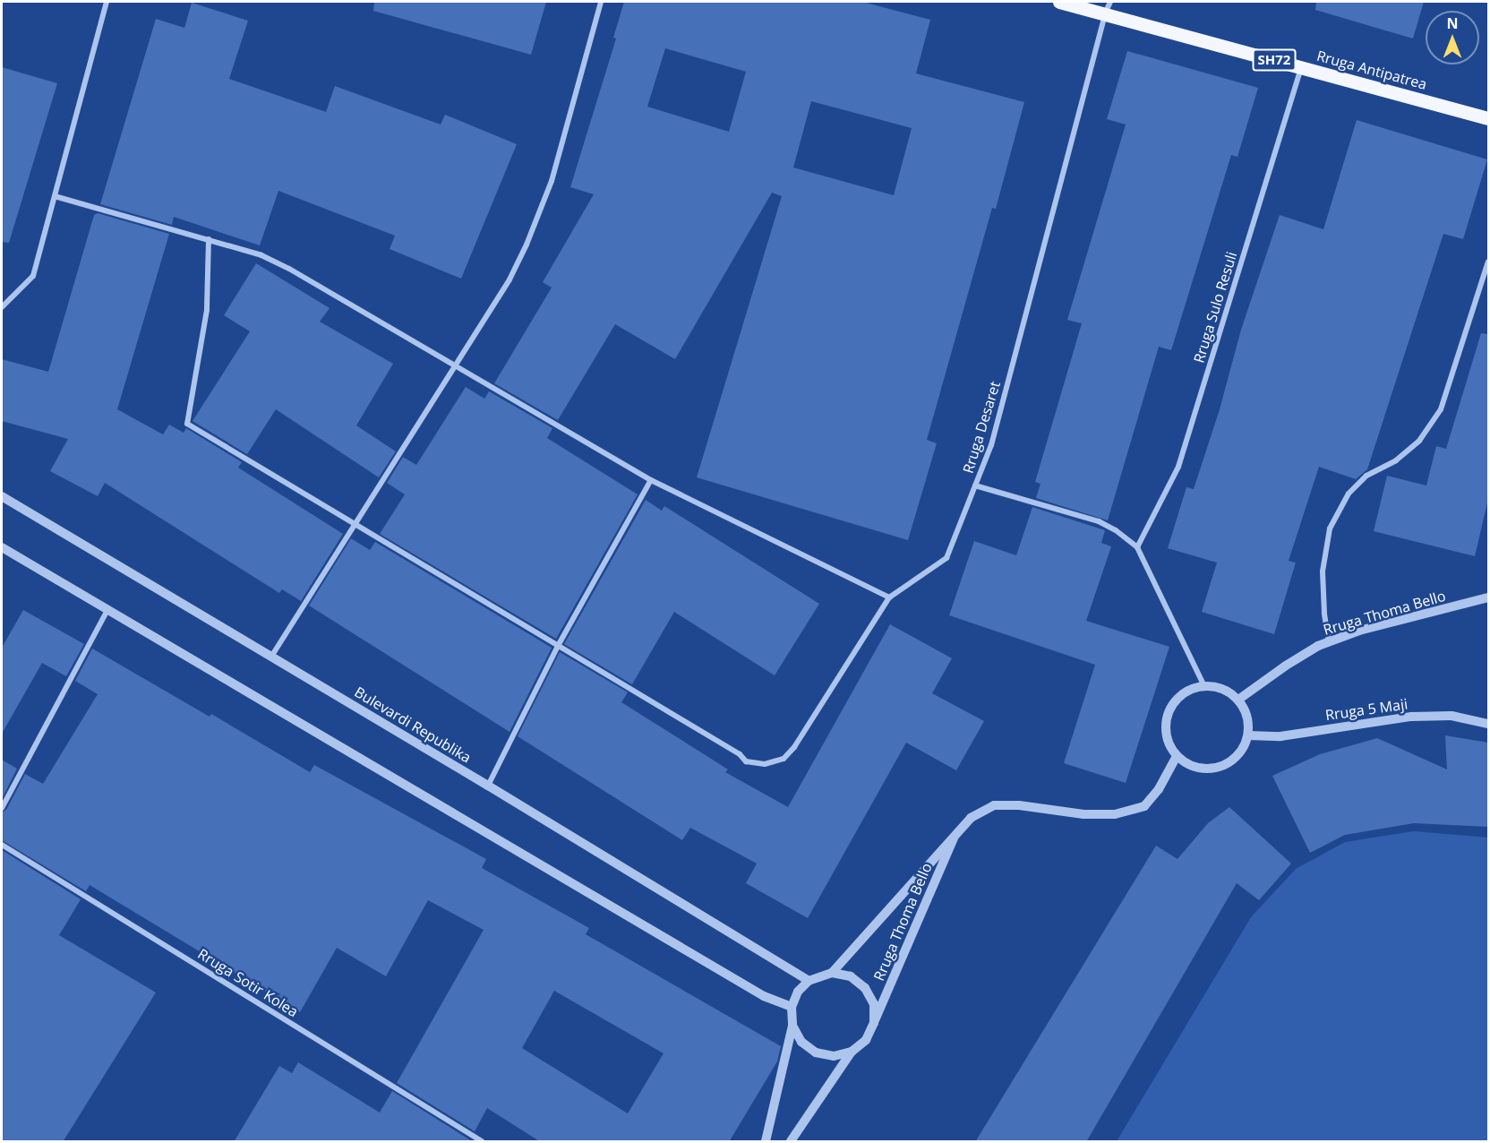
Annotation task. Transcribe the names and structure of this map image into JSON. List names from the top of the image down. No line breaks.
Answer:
{"streets":{"main road":["SH72","Rruga Antipatrea"],"street":["Rruga Sulo Resuli","Rruga Desaret","Rruga Thoma Bello","Rruga 5 Maji","Bulevardi Republika","Rruga Sotir Kolea"]},"crossings":[["Rruga Antipatrea","Rruga Sulo Resuli"],["Rruga Antipatrea","Rruga Desaret"],["Rruga Thoma Bello","Rruga 5 Maji"],["Rruga Thoma Bello","Bulevardi Republika"]],"north":"top"}
